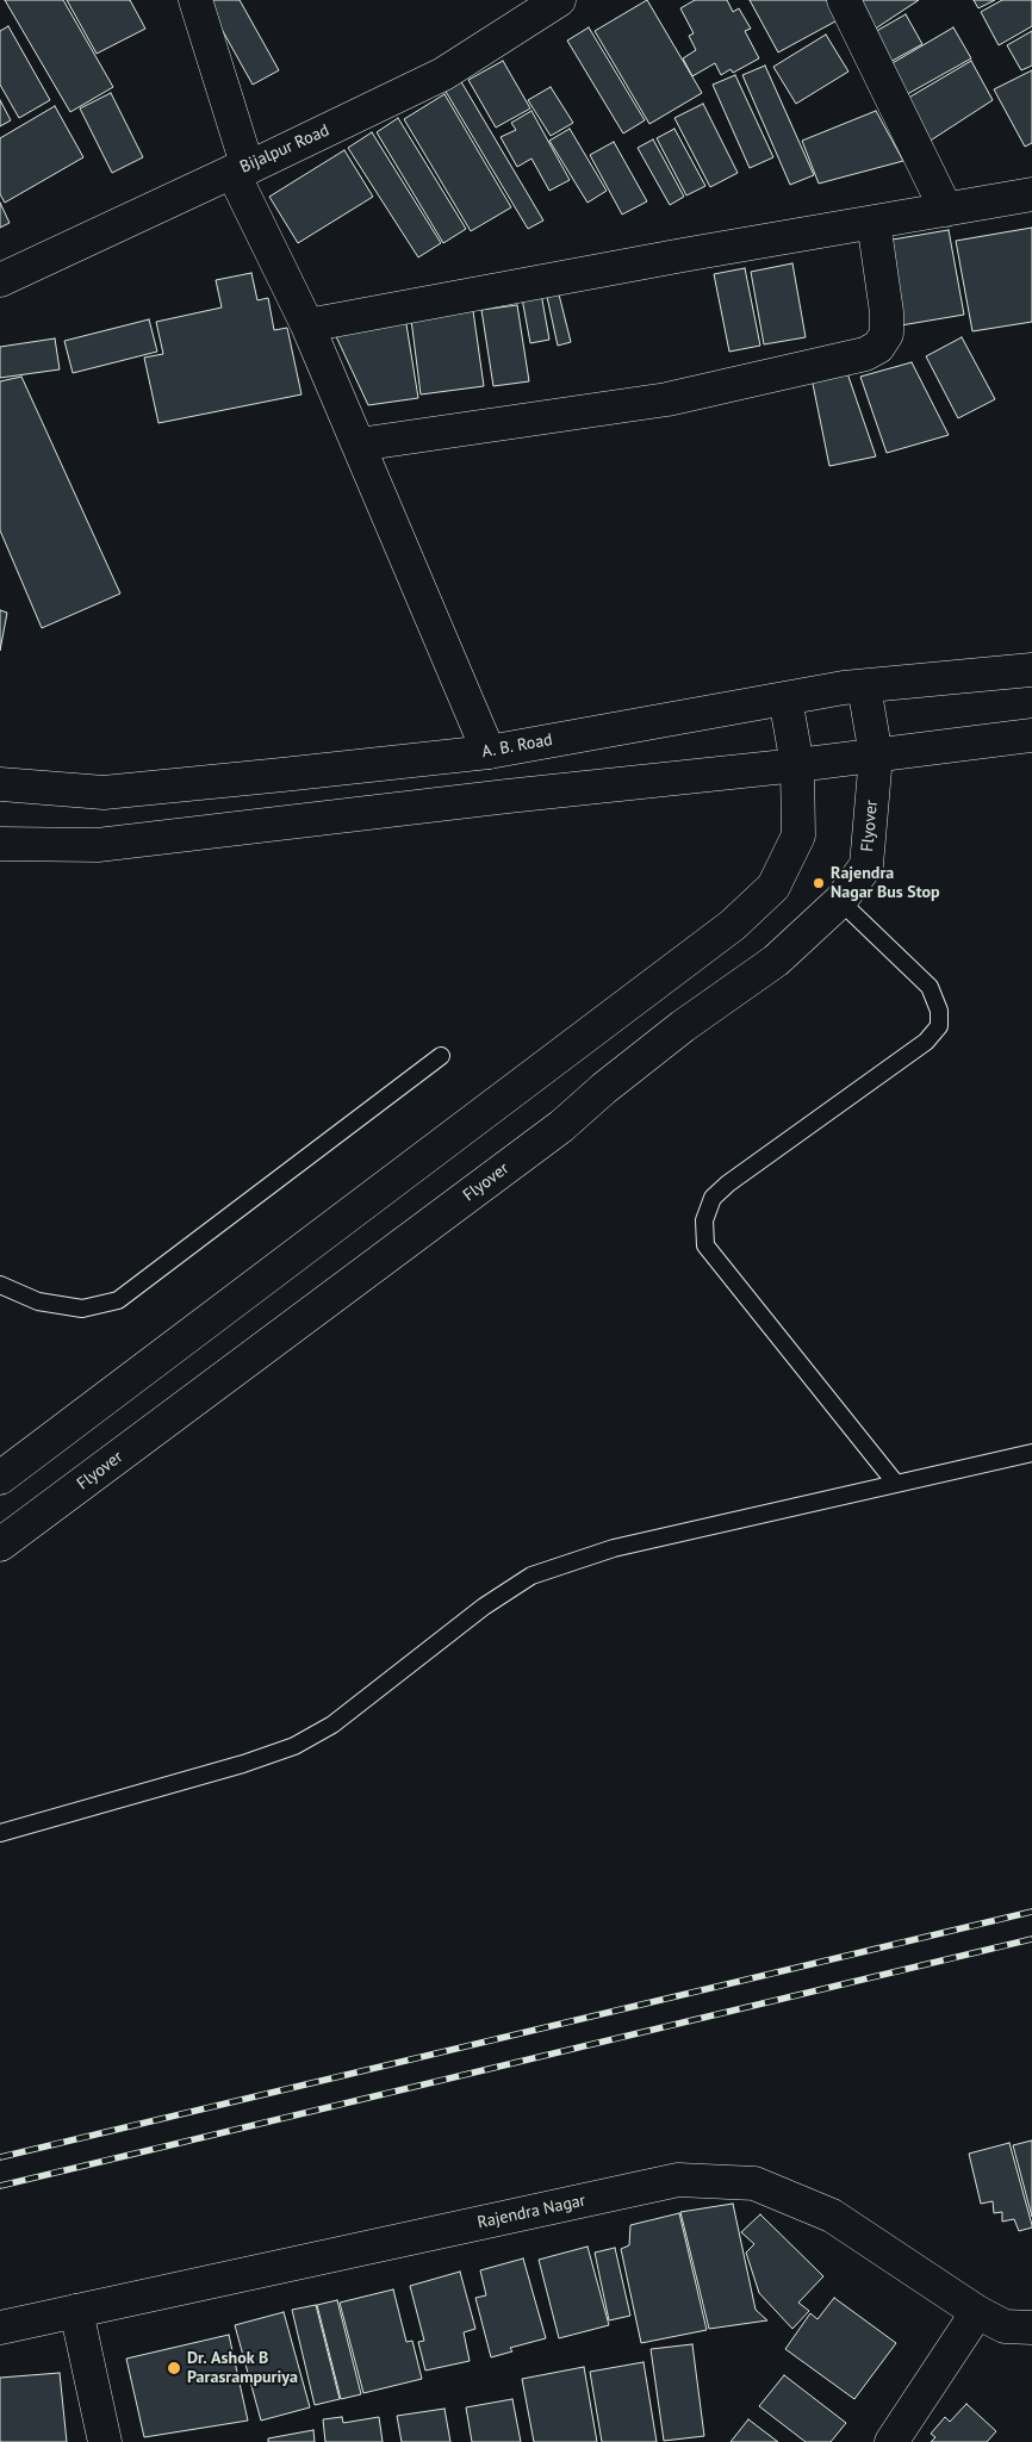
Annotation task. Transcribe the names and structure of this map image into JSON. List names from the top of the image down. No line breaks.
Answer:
{"streets":{"main road":["Bijalpur Road","A. B. Road","Flyover","Rajendra Nagar"]},"crossings":[["A. B. Road","Flyover"]],"places":["Rajendra Nagar Bus Stop","Dr. Ashok B Parasrampuriya"]}
